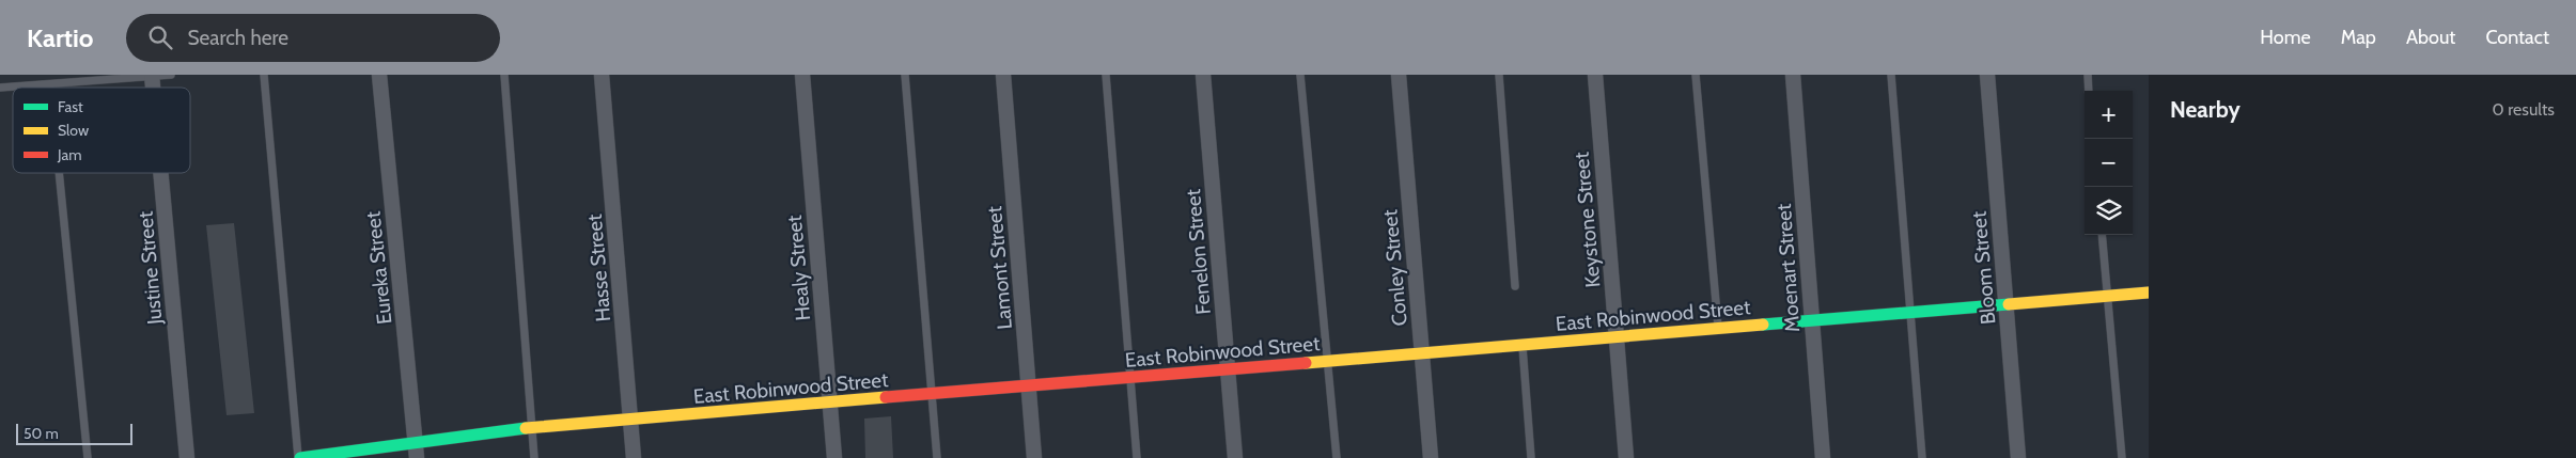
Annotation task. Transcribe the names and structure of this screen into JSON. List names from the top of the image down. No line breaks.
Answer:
{"streets":{"street":["Keystone Street","Fenelon Street","Justine Street","Eureka Street","Hasse Street","Healy Street","Lamont Street","Conley Street","Moenart Street","Bloom Street","East Robinwood Street"]},"crossings":[["Keystone Street","East Robinwood Street"],["Fenelon Street","East Robinwood Street"],["Eureka Street","East Robinwood Street"],["Hasse Street","East Robinwood Street"],["Healy Street","East Robinwood Street"],["Lamont Street","East Robinwood Street"],["Conley Street","East Robinwood Street"],["Moenart Street","East Robinwood Street"],["Bloom Street","East Robinwood Street"]],"legend":["Fast","Slow","Jam"],"scale_bar":"50 m","page":{"header":"Kartio","search":"Search here","nav":["Home","Map","About","Contact"],"heading":["Nearby","0 results"],"map_buttons":["+","−"],"scale":"50 m"}}
